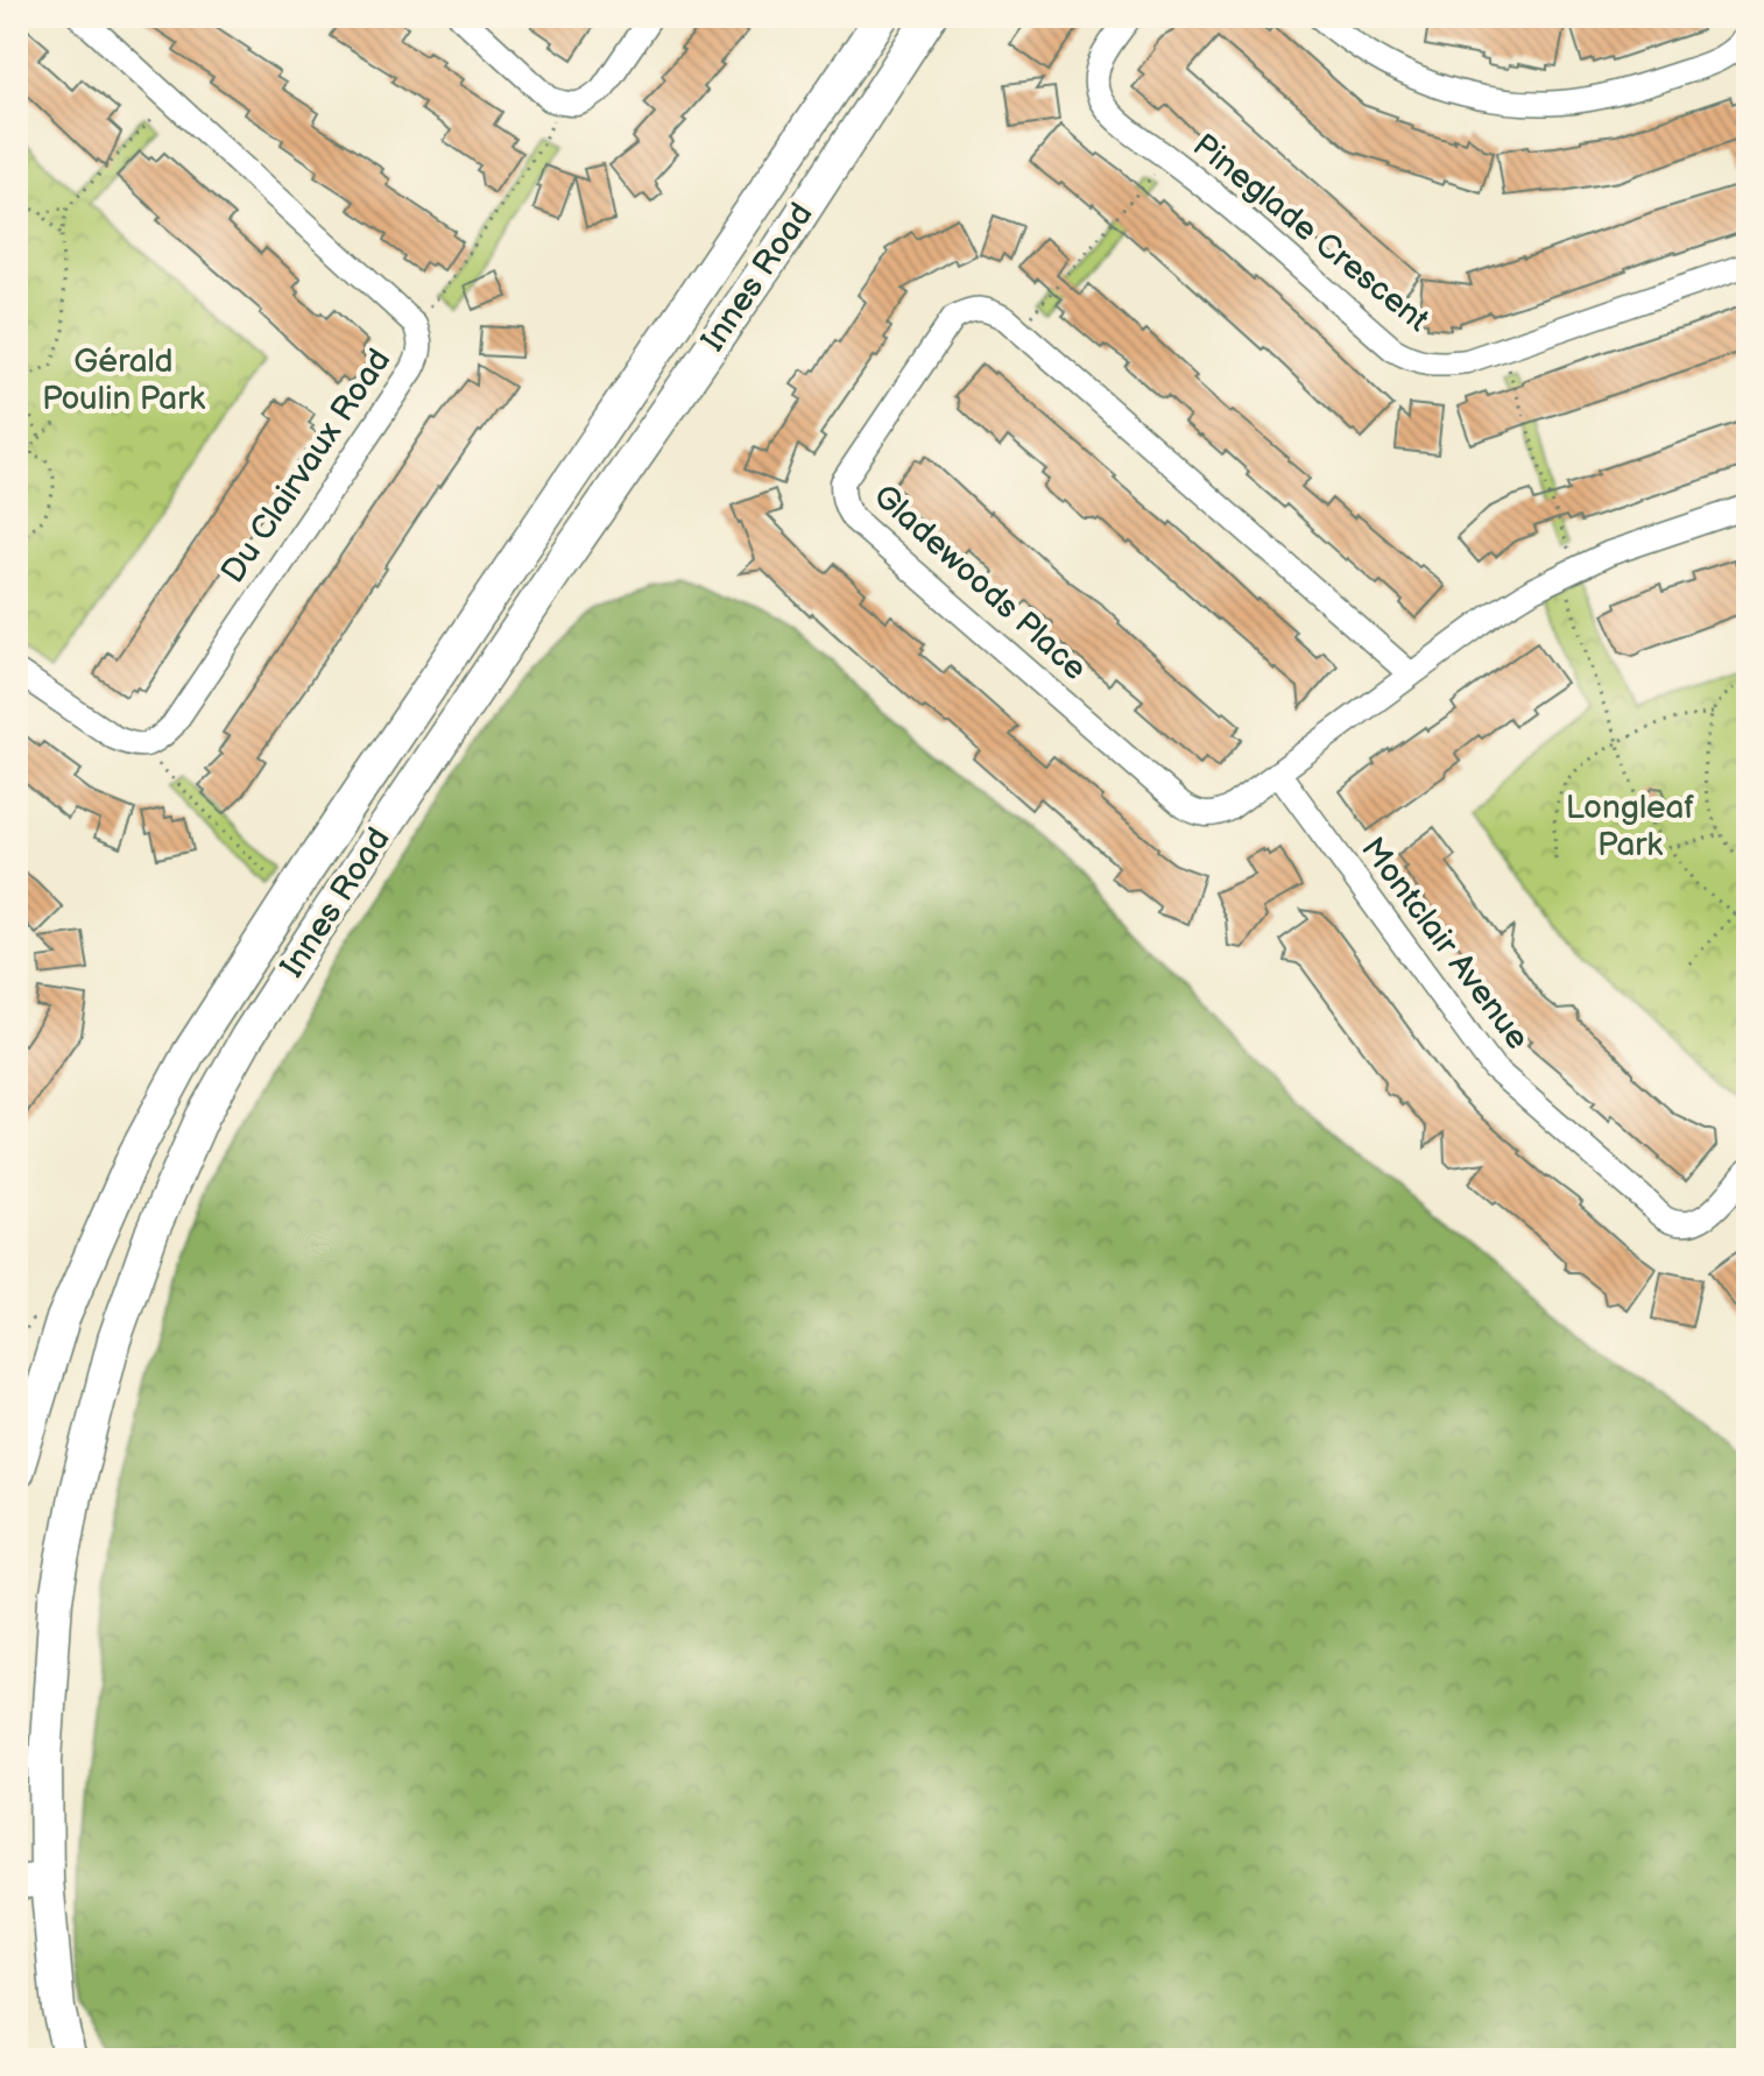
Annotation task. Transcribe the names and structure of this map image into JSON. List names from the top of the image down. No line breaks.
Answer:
{"streets":{"main road":["Innes Road"],"street":["Pineglade Crescent","Du Clairvaux Road","Gladewoods Place","Montclair Avenue"]},"crossings":[["Gladewoods Place","Montclair Avenue"]],"parks":["Gérald Poulin Park","Longleaf Park"]}
